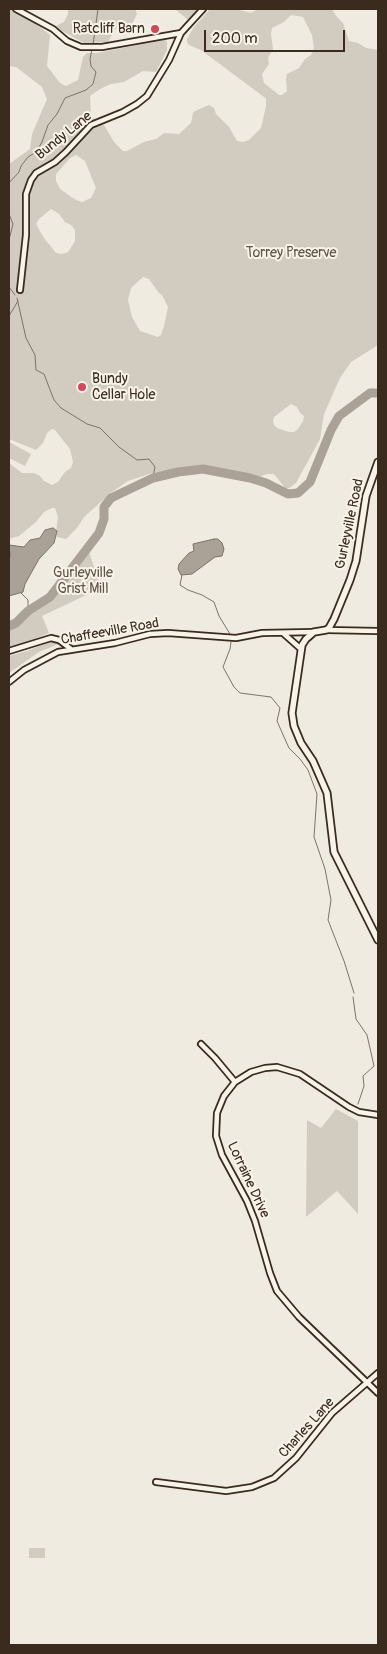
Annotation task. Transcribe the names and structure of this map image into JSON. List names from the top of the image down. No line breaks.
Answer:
{"streets":{"street":["Bundy Lane","Gurleyville Road","Chaffeeville Road","Lorraine Drive","Charles Lane"]},"crossings":[["Lorraine Drive","Charles Lane"]],"parks":["Torrey Preserve","Gurleyville Grist Mill"],"places":["Ratcliff Barn","Bundy Cellar Hole"],"scale_bar":"200 m"}
